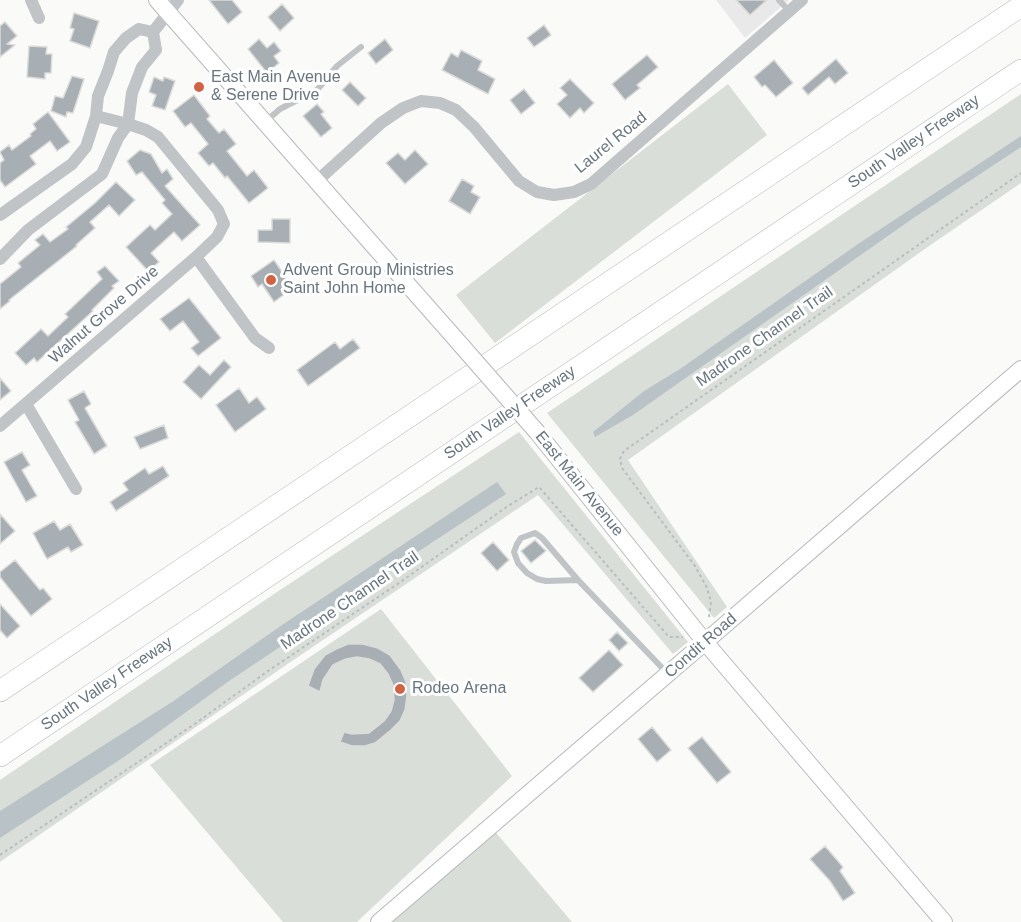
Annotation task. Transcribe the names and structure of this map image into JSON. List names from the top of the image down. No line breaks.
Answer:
{"streets":{"highway":["South Valley Freeway"],"street":["Laurel Road","Walnut Grove Drive","East Main Avenue","Condit Road"],"path":["Madrone Channel Trail"]},"crossings":[["Laurel Road","East Main Avenue"],["East Main Avenue","Condit Road"]],"places":["East Main Avenue & Serene Drive","Advent Group Ministries Saint John Home","Rodeo Arena"]}
